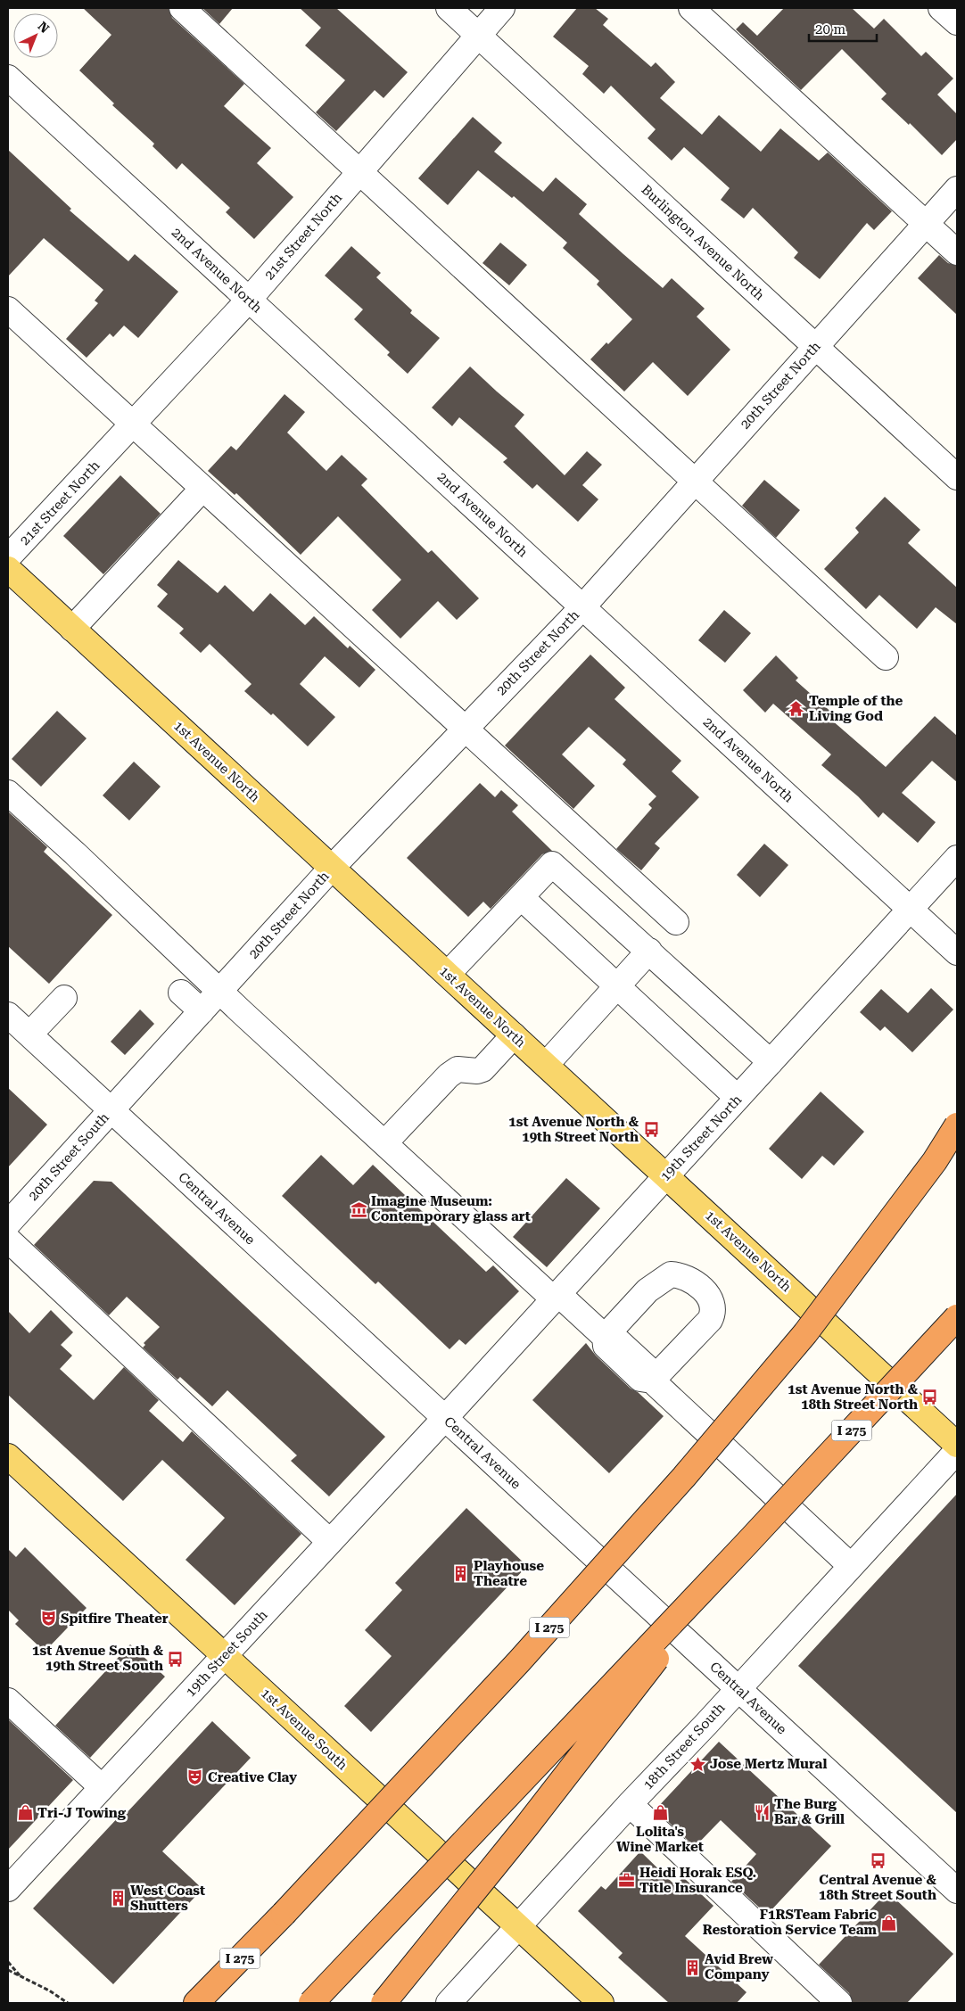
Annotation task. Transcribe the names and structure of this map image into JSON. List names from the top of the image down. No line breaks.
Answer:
{"streets":{"highway":["I 275"],"main road":["1st Avenue North","1st Avenue South"],"street":["21st Street North","Burlington Avenue North","2nd Avenue North","20th Street North","19th Street North","20th Street South","Central Avenue","19th Street South","18th Street South"]},"crossings":[["21st Street North","Burlington Avenue North"],["21st Street North","2nd Avenue North"],["Burlington Avenue North","20th Street North"],["2nd Avenue North","20th Street North"],["2nd Avenue North","19th Street North"],["20th Street North","1st Avenue North"],["20th Street North","20th Street South"],["20th Street North","Central Avenue"],["1st Avenue North","19th Street North"],["19th Street North","Central Avenue"],["19th Street North","19th Street South"],["20th Street South","Central Avenue"],["Central Avenue","19th Street South"],["Central Avenue","18th Street South"],["19th Street South","1st Avenue South"],["1st Avenue South","18th Street South"]],"places":{"temple":["Temple of the Living God"],"bus stop":["1st Avenue North & 19th Street North","1st Avenue North & 18th Street North","1st Avenue South & 19th Street South","Central Avenue & 18th Street South"],"museum":["Imagine Museum: Contemporary glass art"],"building":["Playhouse Theatre","West Coast Shutters","Avid Brew Company"],"theatre":["Spitfire Theater","Creative Clay"],"place":["Jose Mertz Mural"],"restaurant":["The Burg Bar & Grill"],"shop":["Tri-J Towing","Lolita's Wine Market","F1RSTeam Fabric Restoration Service Team"],"office":["Heidi Horak ESQ. Title Insurance"]},"scale_bar":"20 m","north":"top right"}
